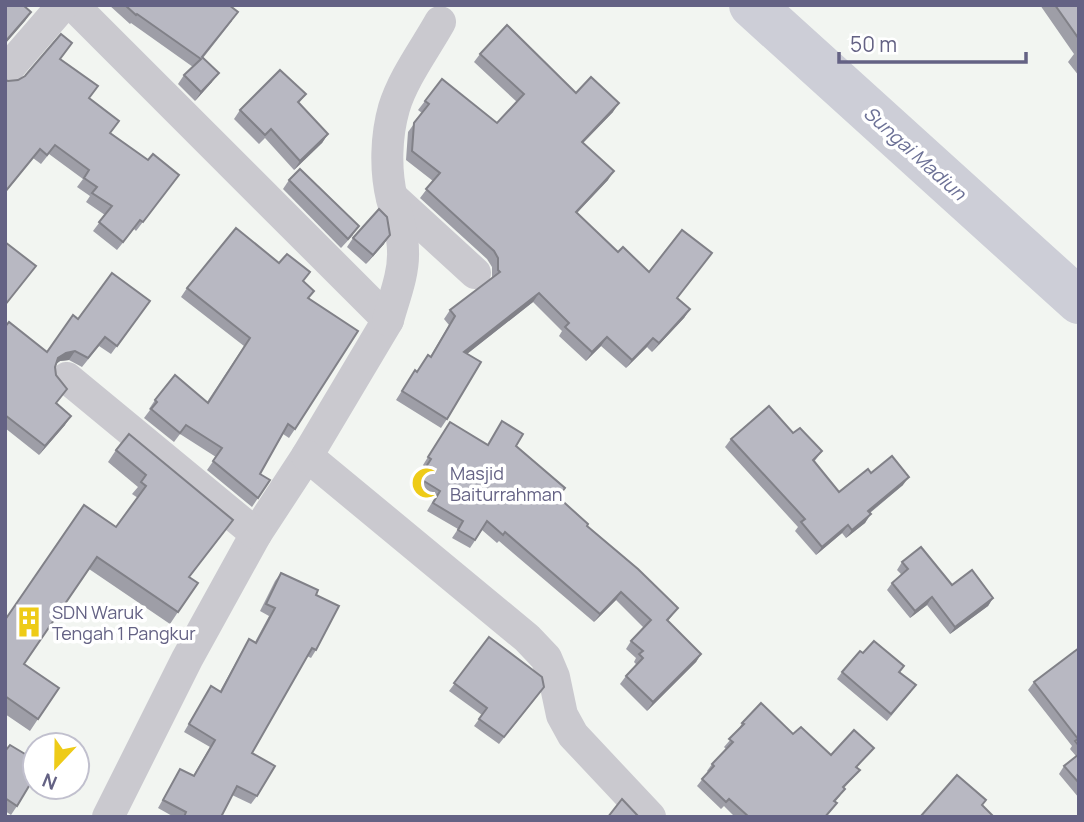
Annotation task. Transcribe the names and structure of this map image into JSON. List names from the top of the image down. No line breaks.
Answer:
{"water":["Sungai Madiun"],"places":{"mosque":["Masjid Baiturrahman"],"building":["SDN Waruk Tengah 1 Pangkur"]},"scale_bar":"50 m","north":"bottom"}
